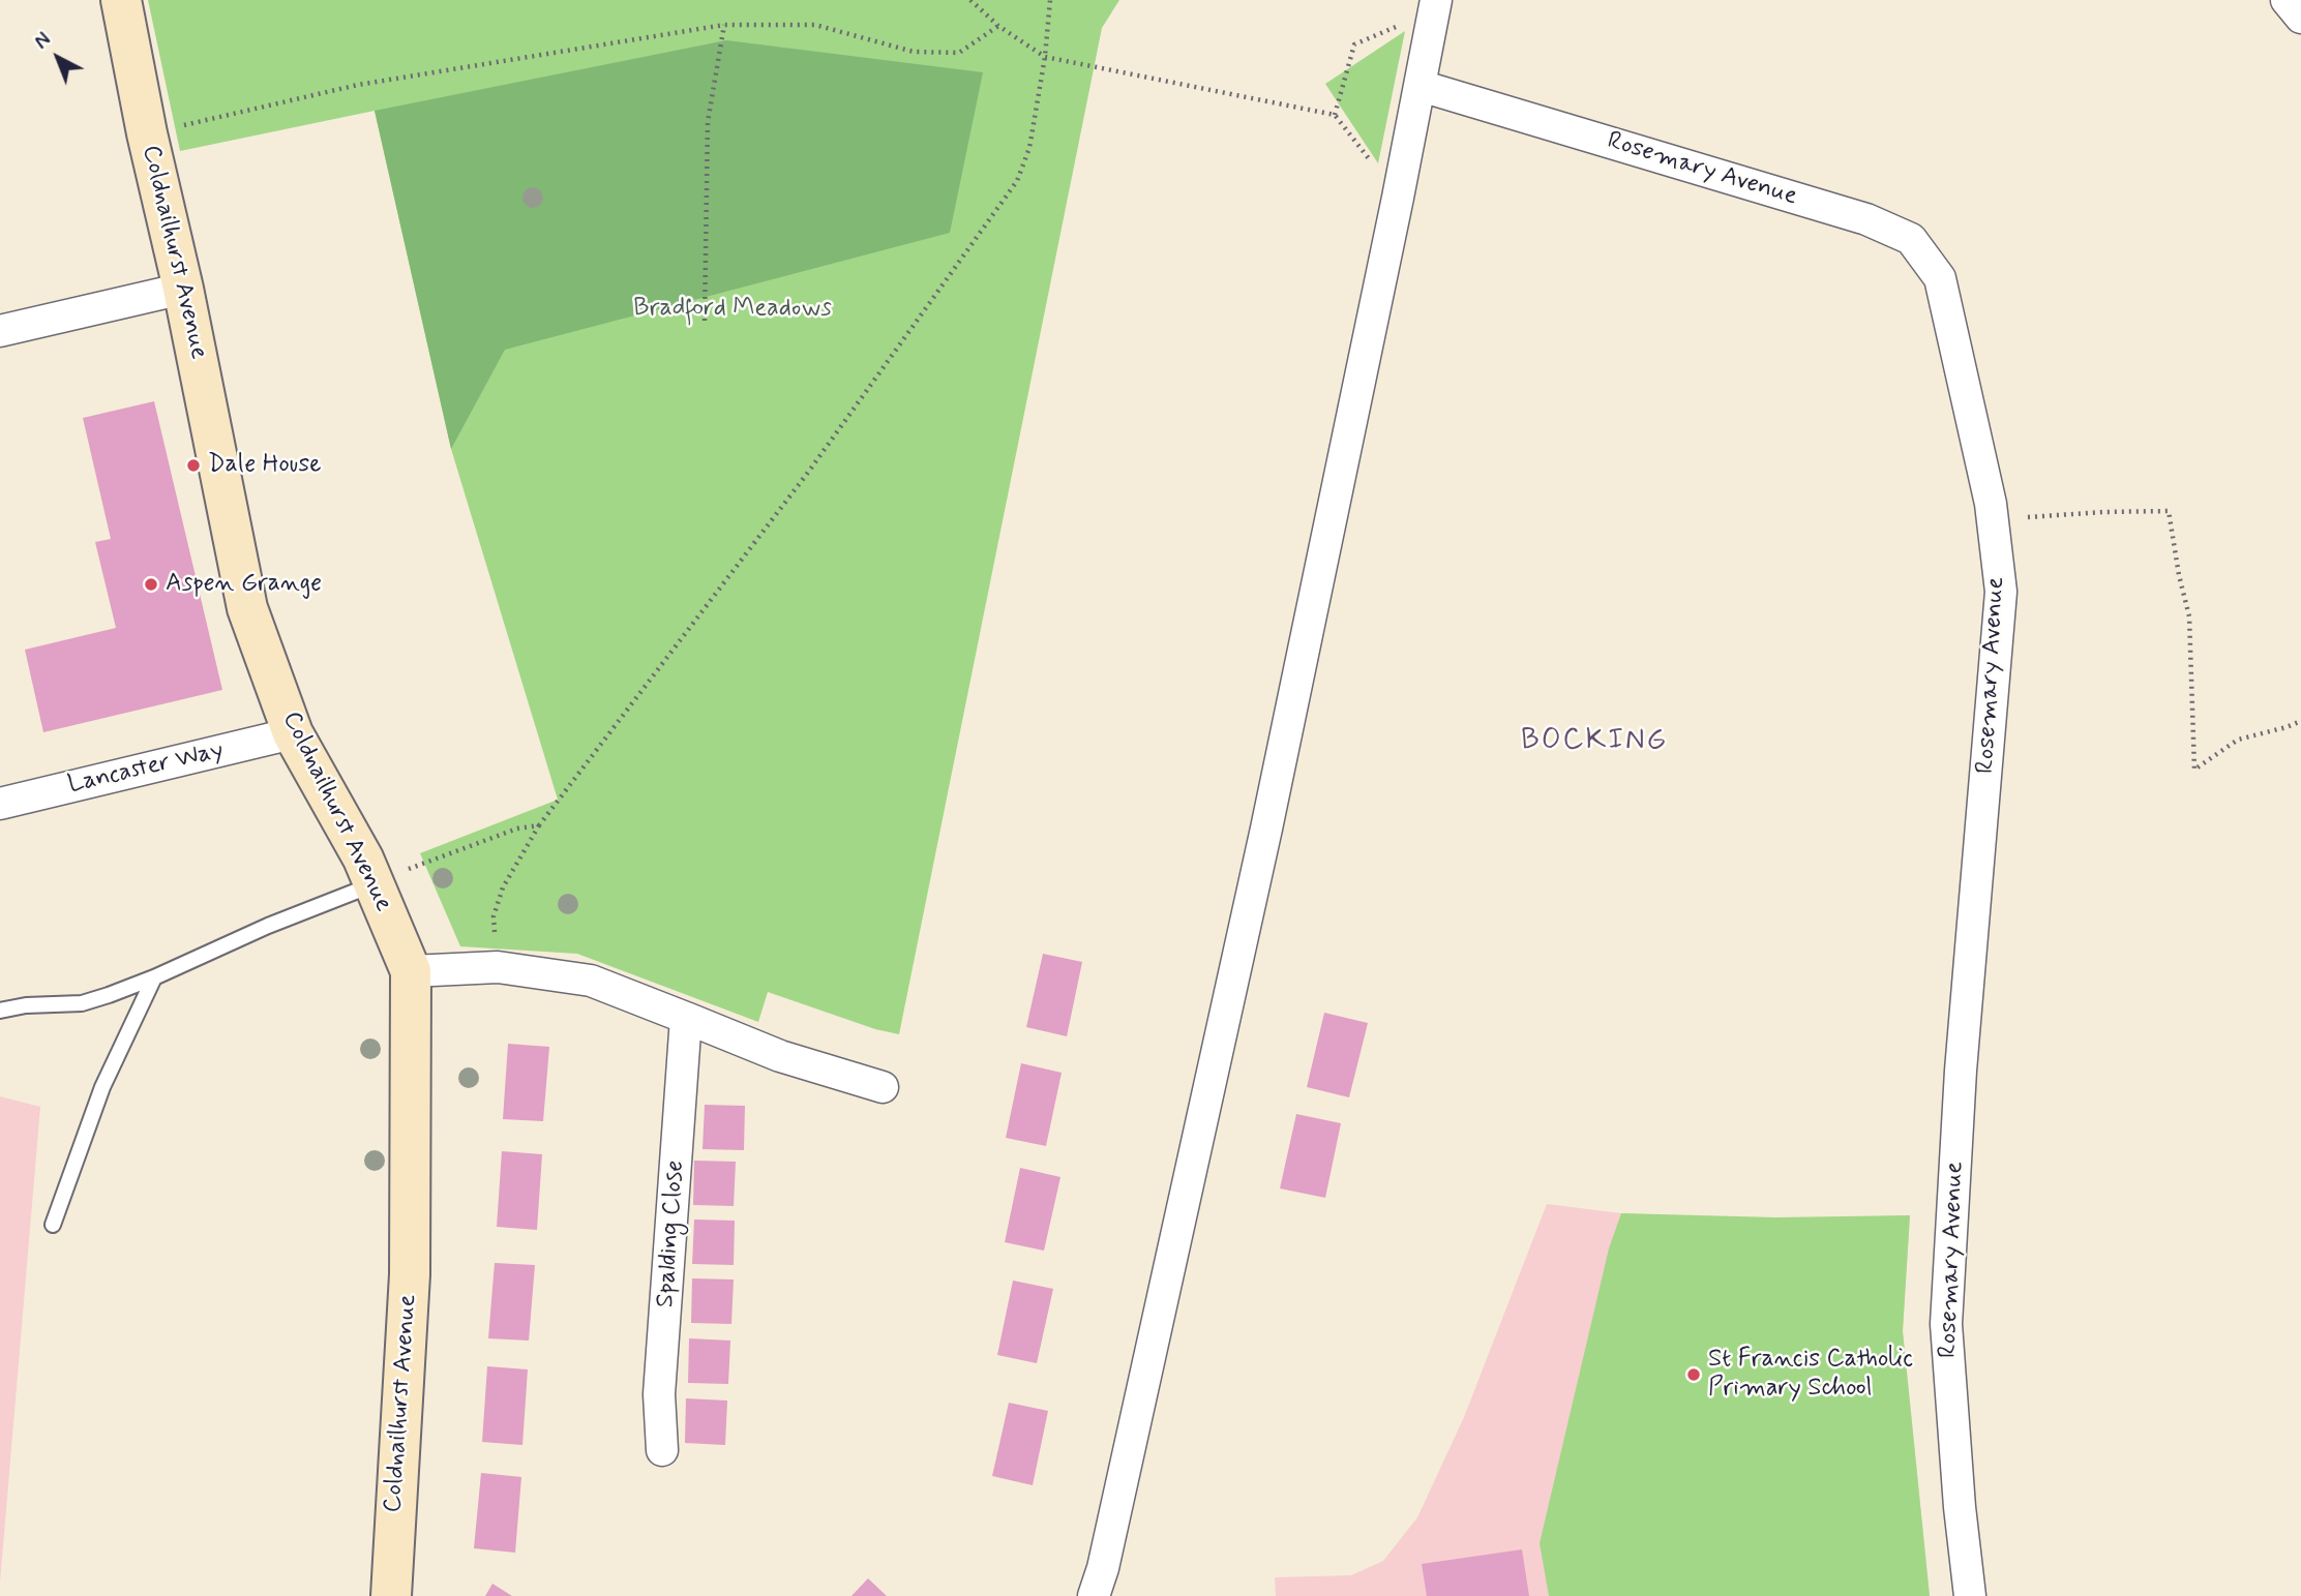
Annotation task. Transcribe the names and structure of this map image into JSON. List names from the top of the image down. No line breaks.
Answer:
{"streets":{"street":["Rosemary Avenue","Coldnailhurst Avenue","Lancaster Way","Spalding Close"]},"crossings":[["Coldnailhurst Avenue","Lancaster Way"]],"districts":["BOCKING"],"parks":["Bradford Meadows"],"places":["Dale House","Aspen Grange","St Francis Catholic Primary School"],"north":"top left"}
